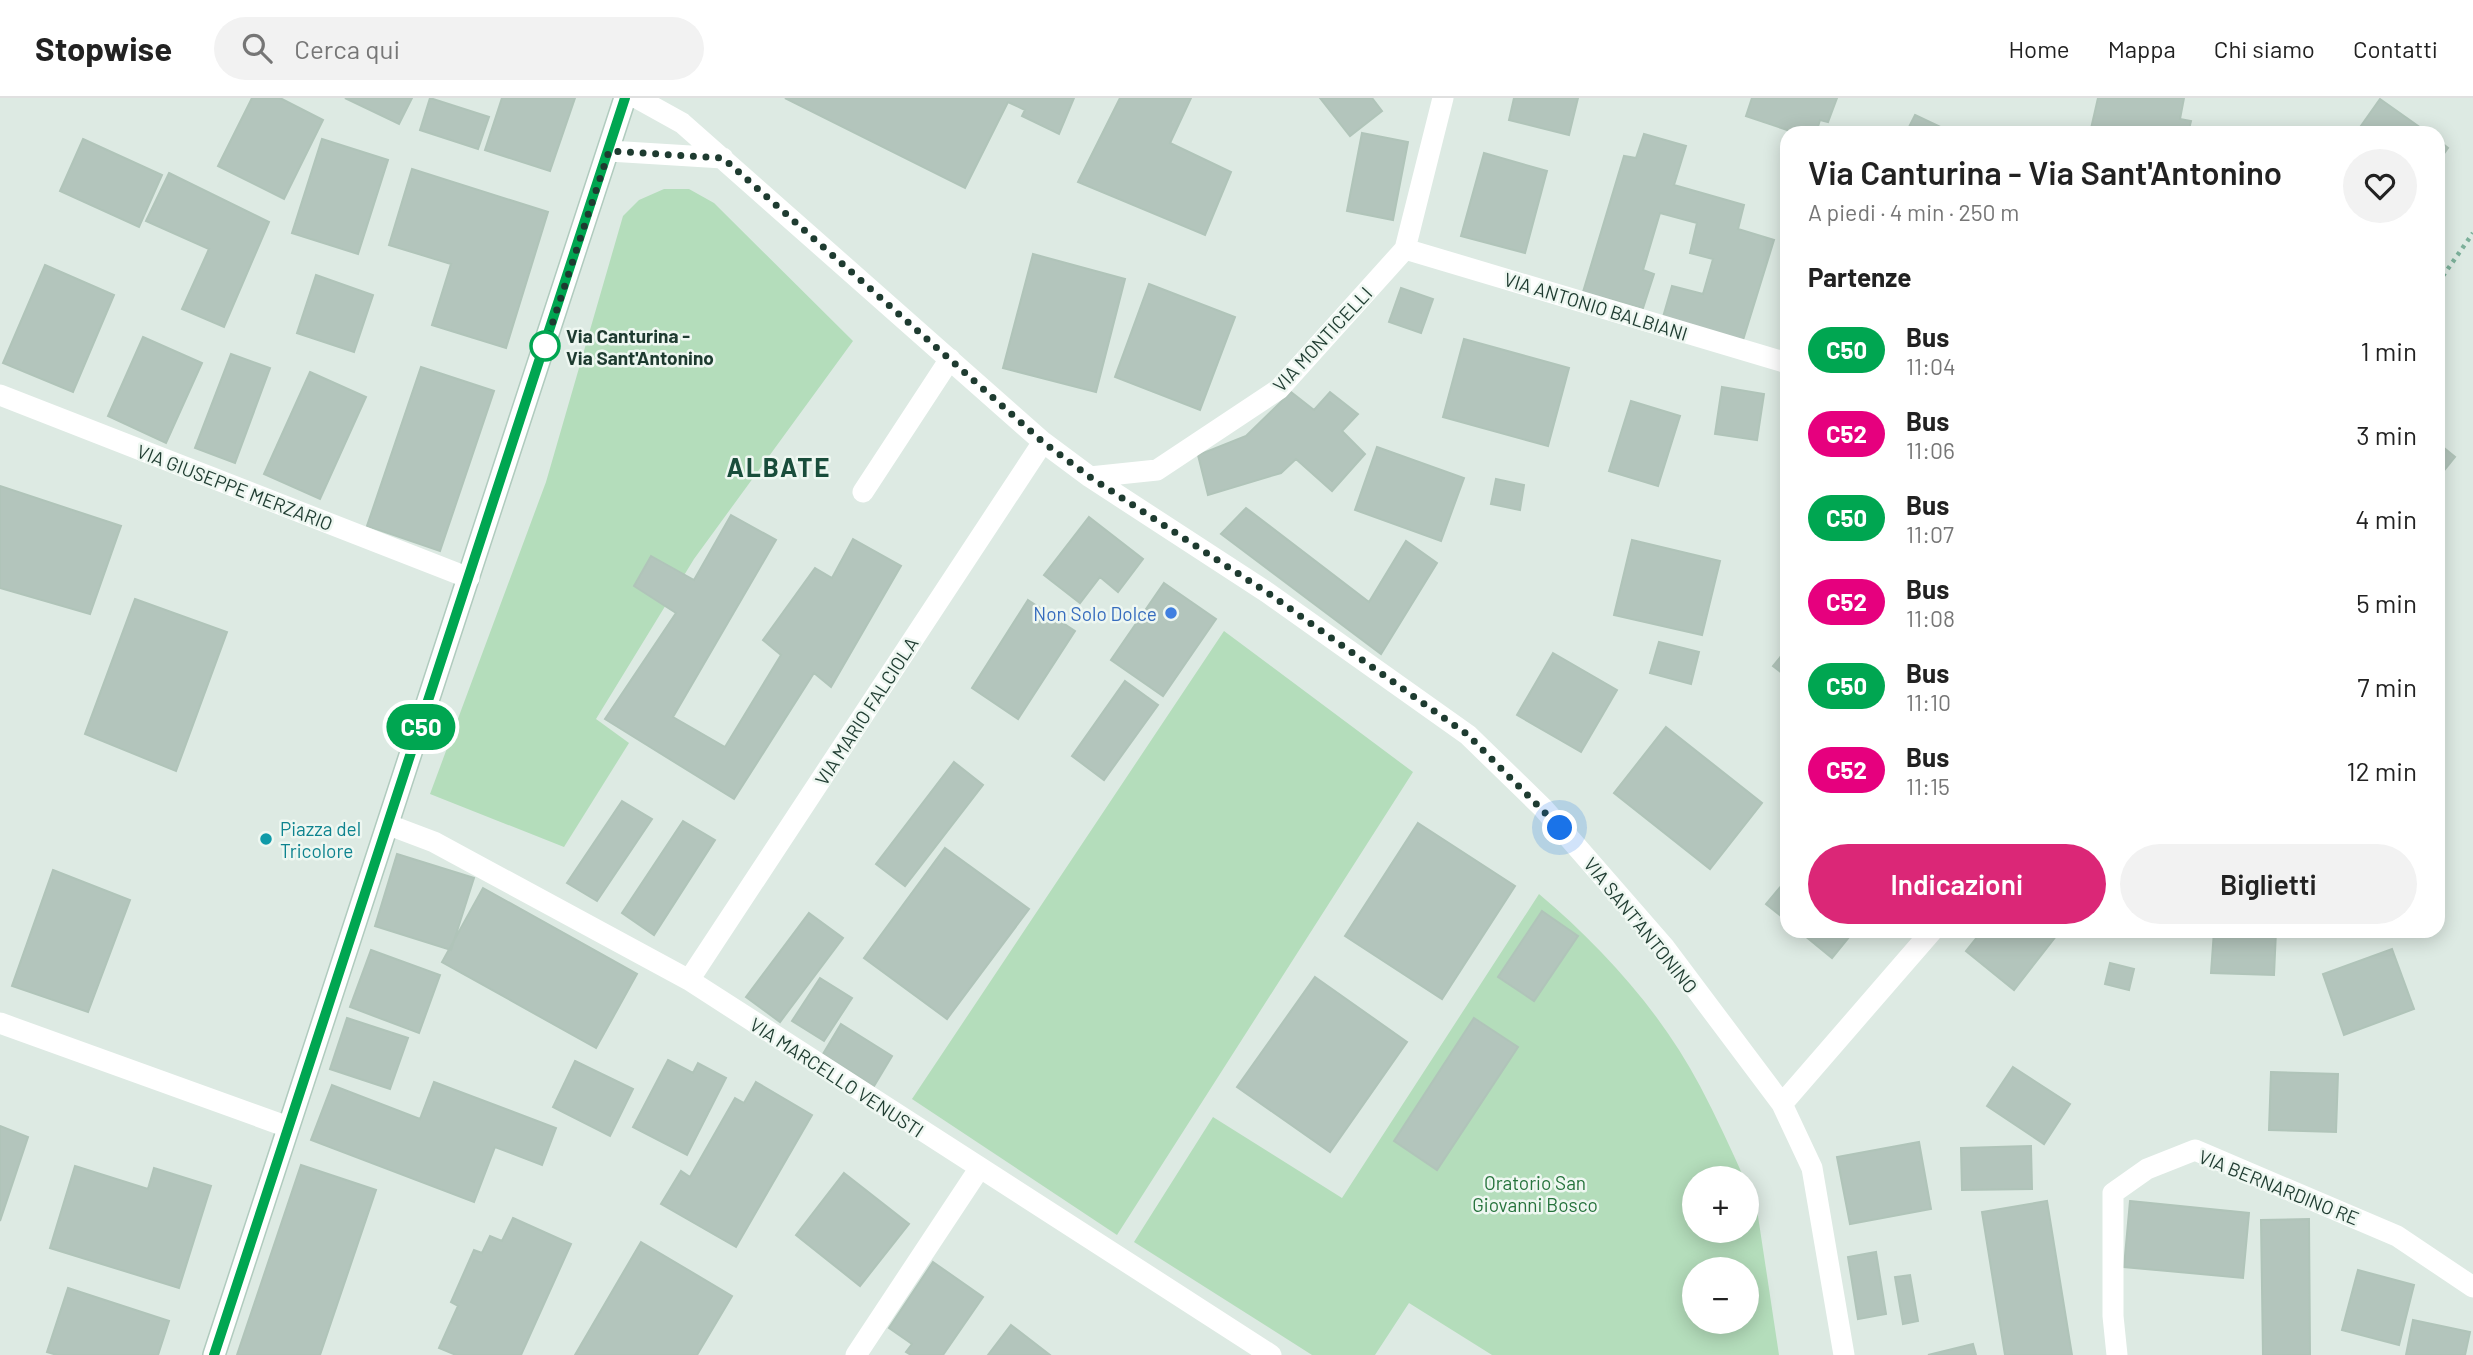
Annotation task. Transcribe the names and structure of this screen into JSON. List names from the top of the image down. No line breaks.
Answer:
{"streets":{"street":["VIA ANTONIO BALBIANI","VIA MONTICELLI","VIA GIUSEPPE MERZARIO","VIA MARIO FALCIOLA","VIA SANT'ANTONINO","VIA MARCELLO VENUSTI","VIA BERNARDINO RE"]},"crossings":[["VIA ANTONIO BALBIANI","VIA MONTICELLI"],["VIA MONTICELLI","VIA SANT'ANTONINO"],["VIA MARIO FALCIOLA","VIA SANT'ANTONINO"],["VIA MARIO FALCIOLA","VIA MARCELLO VENUSTI"]],"districts":["ALBATE"],"parks":["Oratorio San Giovanni Bosco"],"places":["Via Canturina - Via Sant'Antonino","Non Solo Dolce","Piazza del Tricolore"],"lines":["bus line C50"],"page":{"header":"Stopwise","search":"Cerca qui","nav":["Home","Mappa","Chi siamo","Contatti"],"on_map":"C50","heading":[["Via Canturina - Via Sant'Antonino","A piedi · 4 min · 250 m"],"Partenze"],"list":[{"mark":"C50","name":"Bus","note":"11:04","value":"1 min"},{"mark":"C52","name":"Bus","note":"11:06","value":"3 min"},{"mark":"C50","name":"Bus","note":"11:07","value":"4 min"},{"mark":"C52","name":"Bus","note":"11:08","value":"5 min"},{"mark":"C50","name":"Bus","note":"11:10","value":"7 min"},{"mark":"C52","name":"Bus","note":"11:15","value":"12 min"}],"buttons":["Indicazioni","Biglietti"],"map_buttons":["+","−"]}}
